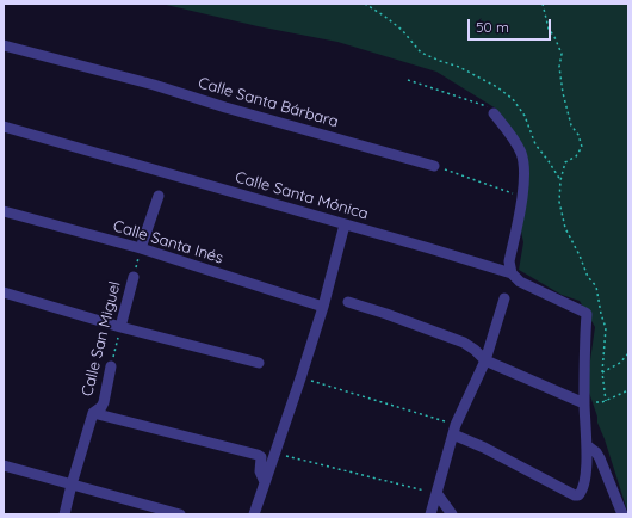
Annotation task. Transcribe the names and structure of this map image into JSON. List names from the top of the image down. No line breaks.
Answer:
{"streets":{"street":["Calle Santa Bárbara","Calle Santa Mónica","Calle Santa Inés","Calle San Miguel"]},"crossings":[["Calle Santa Inés","Calle San Miguel"]],"scale_bar":"50 m"}
